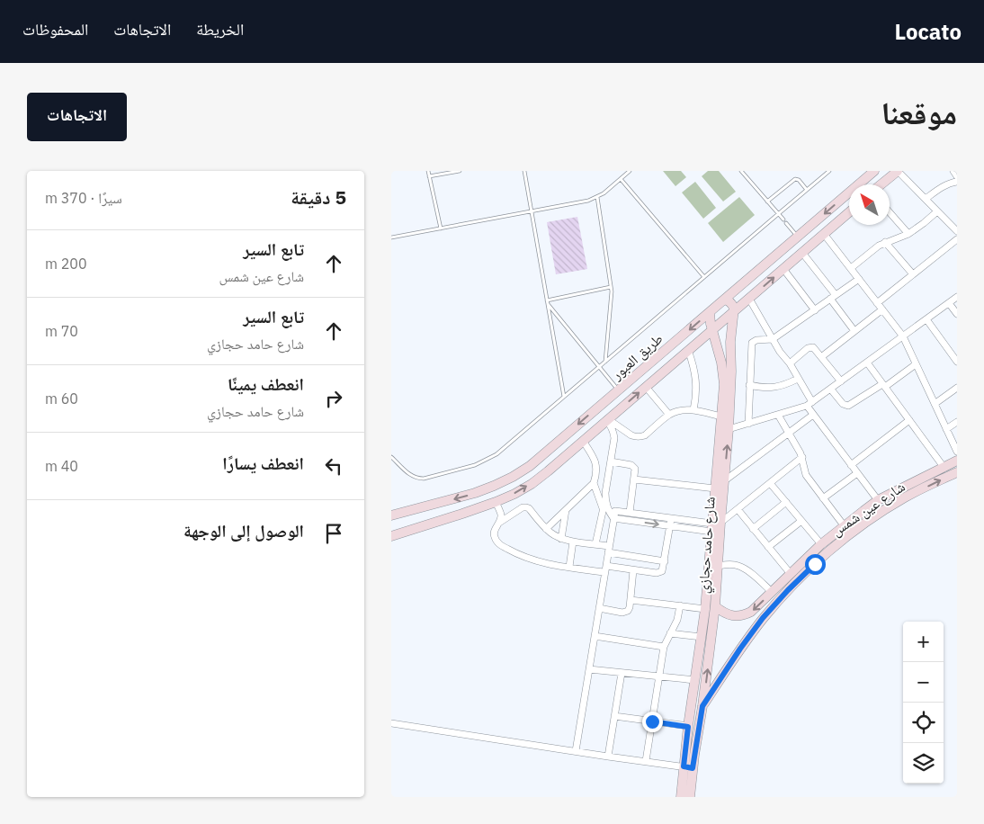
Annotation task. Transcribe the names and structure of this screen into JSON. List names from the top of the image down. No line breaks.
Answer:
{"streets":{"street":["طريق العبور","شارع عين شمس","شارع حامد حجازي"]},"crossings":[["طريق العبور","شارع حامد حجازي"],["شارع عين شمس","شارع حامد حجازي"]],"north":"top left","page":{"header":"Locato","nav":["الخريطة","الاتجاهات","المحفوظات"],"title":"موقعنا","buttons":"الاتجاهات","heading":["5 دقيقة","سيرًا · 370 m"],"list":[["تابع السير","شارع عين شمس","200 m"],["تابع السير","شارع حامد حجازي","70 m"],["انعطف يمينًا","شارع حامد حجازي","60 m"],["انعطف يسارًا","40 m"],"الوصول إلى الوجهة"],"map_buttons":["+","−"]}}
